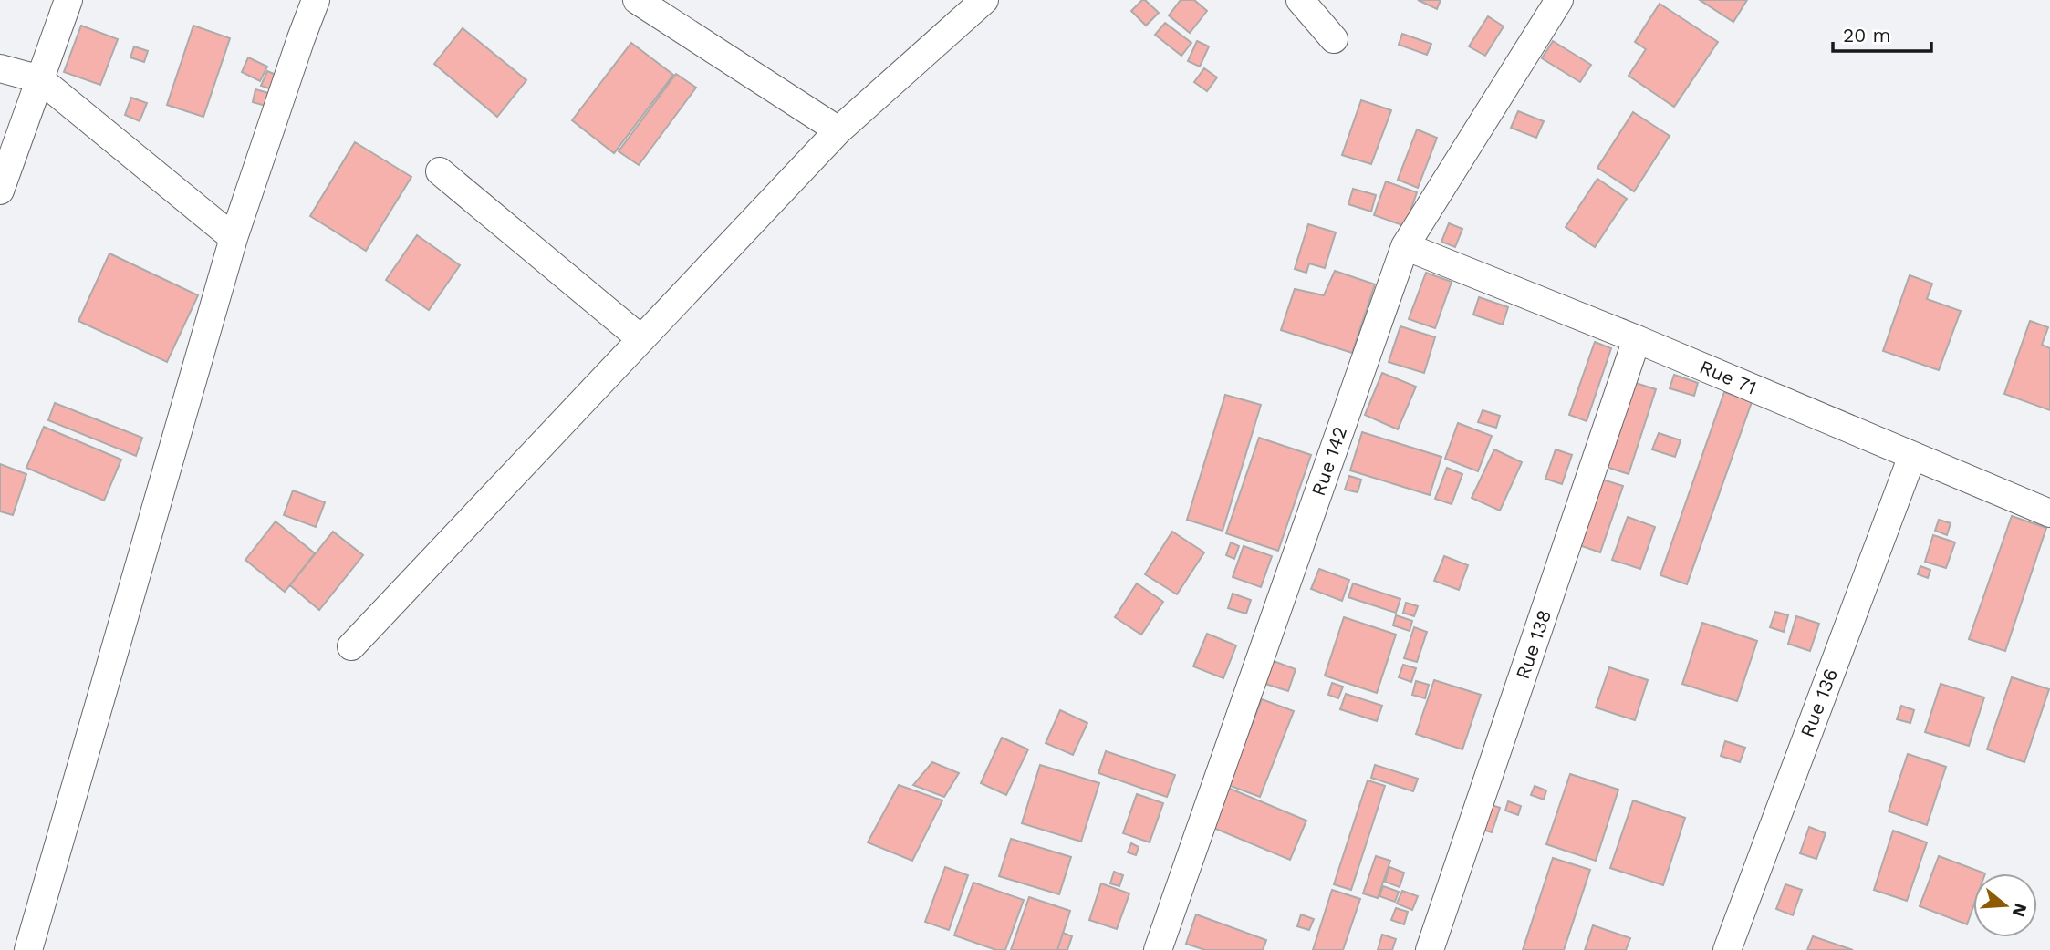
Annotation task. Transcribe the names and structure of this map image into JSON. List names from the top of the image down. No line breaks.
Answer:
{"streets":{"street":["Rue 71","Rue 142","Rue 138","Rue 136"]},"crossings":[["Rue 71","Rue 142"],["Rue 71","Rue 138"],["Rue 71","Rue 136"]],"scale_bar":"20 m","north":"right"}
